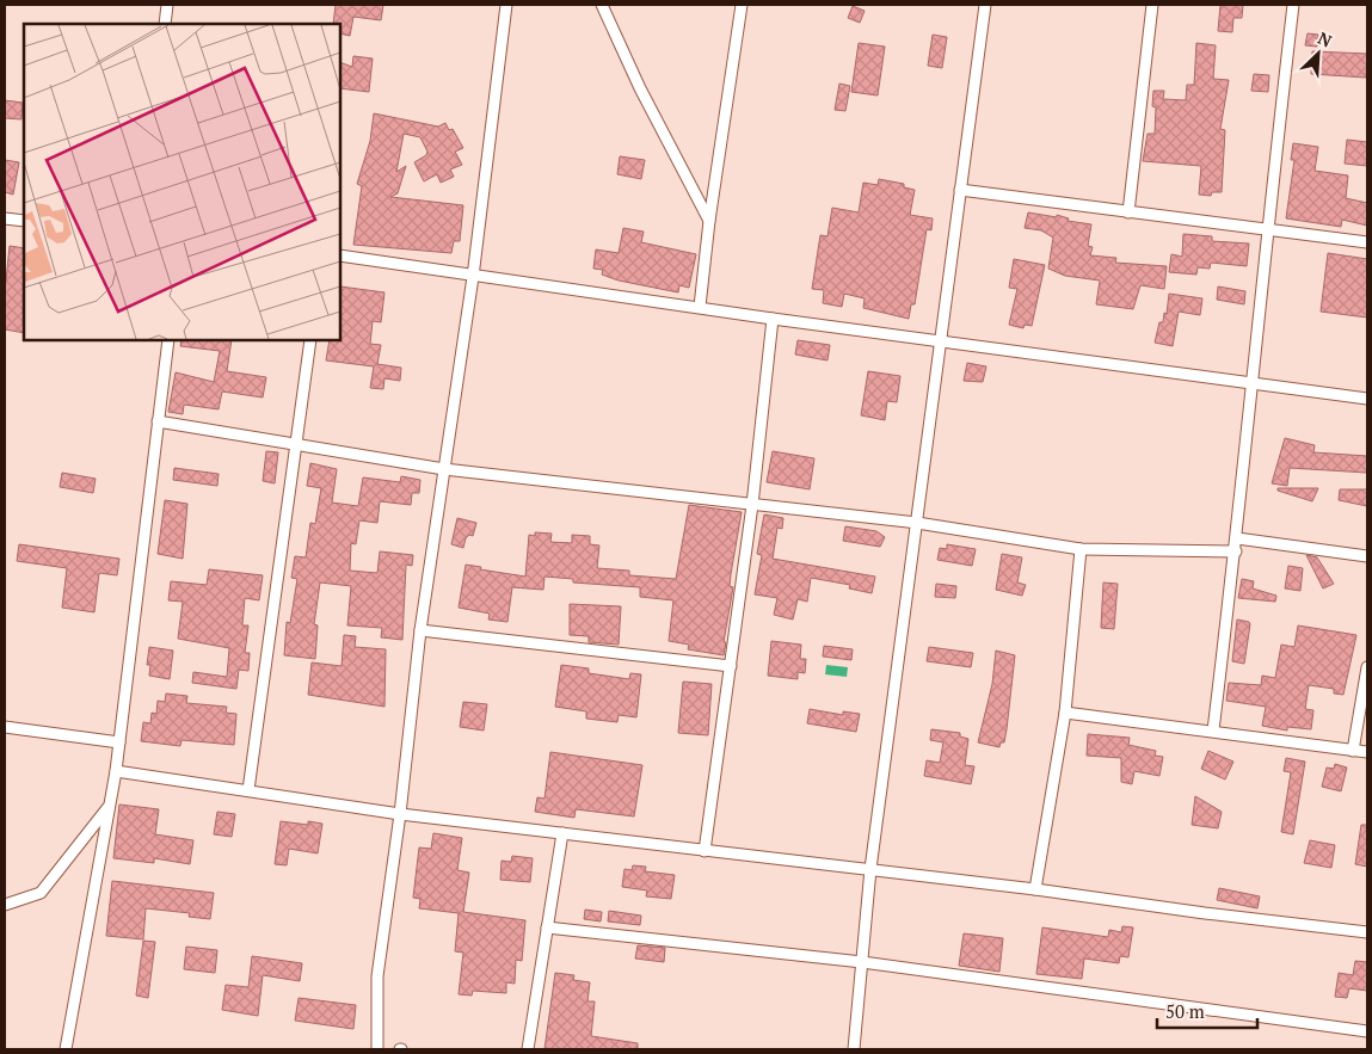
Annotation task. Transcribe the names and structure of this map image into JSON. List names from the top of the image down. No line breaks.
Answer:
{"scale_bar":"50 m","north":"top right"}
